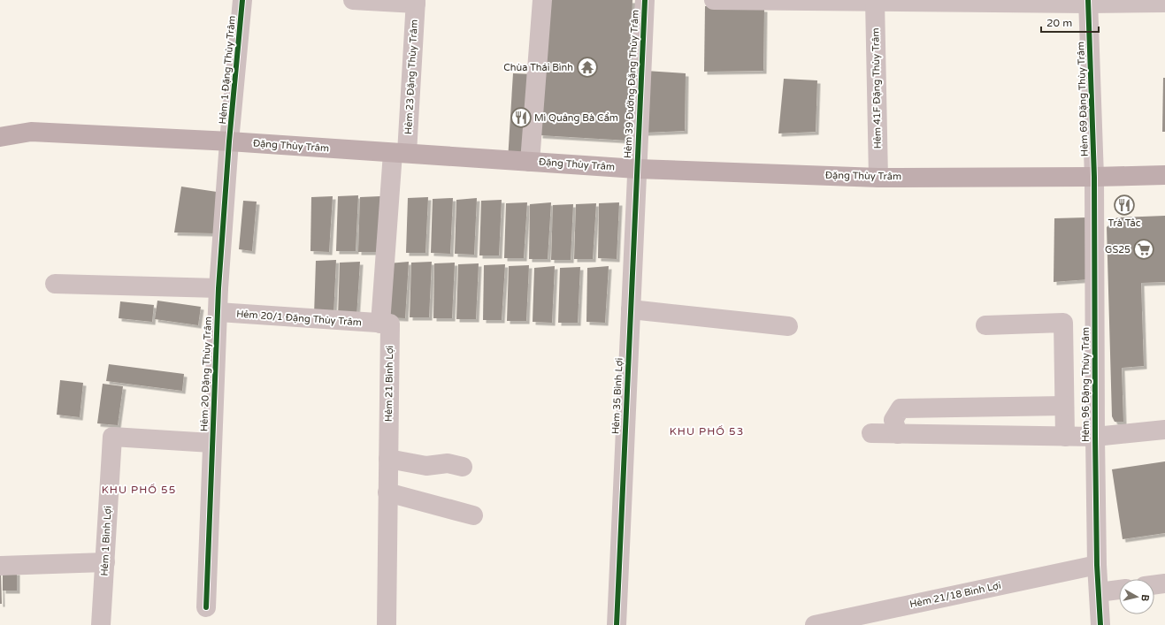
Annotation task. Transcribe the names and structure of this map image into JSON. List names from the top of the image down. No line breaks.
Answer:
{"streets":{"main road":["Đặng Thùy Trâm"],"street":["Hẻm 1 Đặng Thùy Trâm","Hẻm 23 Đặng Thùy Trâm","Hẻm 39 Đường Đặng Thùy Trâm","Hẻm 41F Đặng Thùy Trâm","Hẻm 69 Đặng Thùy Trâm","Hẻm 20/1 Đặng Thùy Trâm","Hẻm 20 Đặng Thùy Trâm","Hẻm 21 Bình Lợi","Hẻm 96 Đặng Thùy Trâm","Hẻm 35 Bình Lợi","Hẻm 1 Bình Lợi","Hẻm 21/18 Bình Lợi"]},"crossings":[["Hẻm 1 Đặng Thùy Trâm","Đặng Thùy Trâm"],["Hẻm 1 Đặng Thùy Trâm","Hẻm 20 Đặng Thùy Trâm"],["Hẻm 23 Đặng Thùy Trâm","Đặng Thùy Trâm"],["Hẻm 39 Đường Đặng Thùy Trâm","Đặng Thùy Trâm"],["Hẻm 39 Đường Đặng Thùy Trâm","Hẻm 35 Bình Lợi"],["Hẻm 41F Đặng Thùy Trâm","Đặng Thùy Trâm"],["Hẻm 69 Đặng Thùy Trâm","Đặng Thùy Trâm"],["Hẻm 69 Đặng Thùy Trâm","Hẻm 96 Đặng Thùy Trâm"],["Đặng Thùy Trâm","Hẻm 20 Đặng Thùy Trâm"],["Đặng Thùy Trâm","Hẻm 96 Đặng Thùy Trâm"],["Đặng Thùy Trâm","Hẻm 35 Bình Lợi"],["Hẻm 20/1 Đặng Thùy Trâm","Hẻm 20 Đặng Thùy Trâm"],["Hẻm 20/1 Đặng Thùy Trâm","Hẻm 21 Bình Lợi"],["Hẻm 20 Đặng Thùy Trâm","Hẻm 1 Bình Lợi"],["Hẻm 96 Đặng Thùy Trâm","Hẻm 21/18 Bình Lợi"]],"districts":["KHU PHỐ 53","KHU PHỐ 55"],"places":{"temple":["Chùa Thái Bình"],"restaurant":["Mì Quảng Bà Cẩm","Trà Tắc"],"supermarket":["GS25"]},"scale_bar":"20 m","north":"right"}
